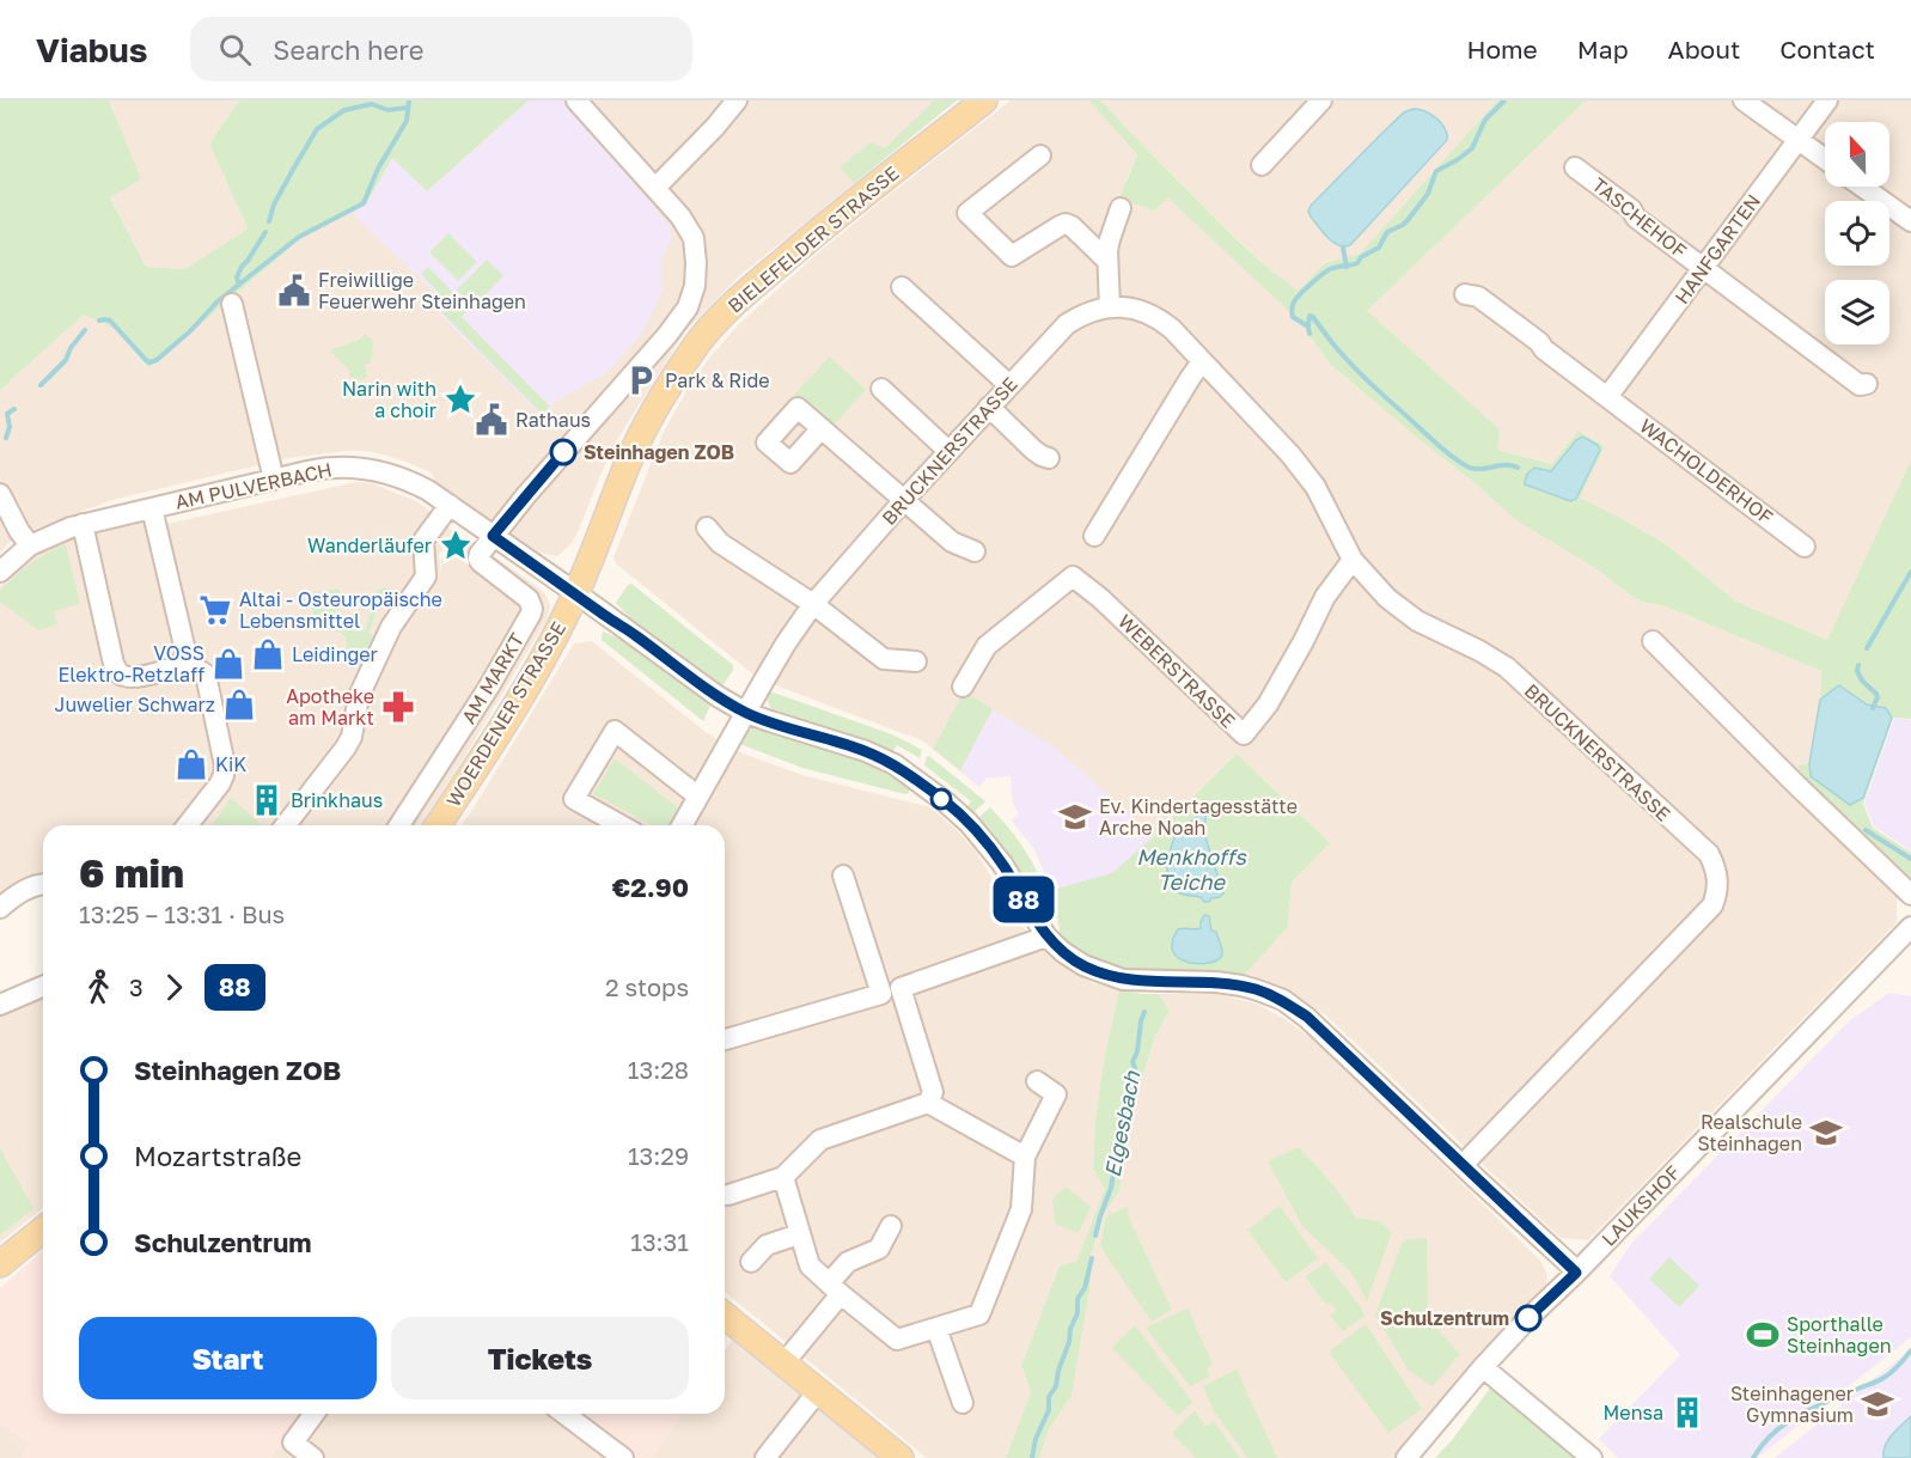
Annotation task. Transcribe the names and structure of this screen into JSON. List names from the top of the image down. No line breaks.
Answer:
{"streets":{"main road":["BIELEFELDER STRASSE","WOERDENER STRASSE"],"street":["TASCHEHOF","HANFGARTEN","BRUCKNERSTRASSE","WACHOLDERHOF","AM PULVERBACH","WEBERSTRASSE","AM MARKT","LAUKSHOF"]},"crossings":[["TASCHEHOF","HANFGARTEN"],["BIELEFELDER STRASSE","AM PULVERBACH"],["BIELEFELDER STRASSE","WOERDENER STRASSE"],["HANFGARTEN","WACHOLDERHOF"],["BRUCKNERSTRASSE","AM PULVERBACH"],["BRUCKNERSTRASSE","WEBERSTRASSE"],["AM PULVERBACH","AM MARKT"],["AM PULVERBACH","WOERDENER STRASSE"],["AM PULVERBACH","LAUKSHOF"]],"water":["Menkhoffs Teiche","Elgesbach"],"places":{"public building":["Freiwillige Feuerwehr Steinhagen","Rathaus"],"parking":["Park & Ride"],"place":["Narin with a choir","Wanderläufer"],"other":["Steinhagen ZOB","Schulzentrum"],"supermarket":["Altai - Osteuropäische Lebensmittel"],"shop":["Leidinger","VOSS Elektro-Retzlaff","Juwelier Schwarz","KiK"],"pharmacy":["Apotheke am Markt"],"building":["Brinkhaus","Mensa"],"school or university":["Ev. Kindertagesstätte Arche Noah","Realschule Steinhagen","Steinhagener Gymnasium"],"sports":["Sporthalle Steinhagen"]},"lines":["bus line 88"],"north":"top","page":{"header":"Viabus","search":"Search here","nav":["Home","Map","About","Contact"],"on_map":"88","heading":["6 min","13:25 – 13:31 · Bus","€2.90"],"legs":["3","88","2 stops"],"list":[{"name":"Steinhagen ZOB","value":"13:28"},{"name":"Mozartstraße","value":"13:29"},{"name":"Schulzentrum","value":"13:31"}],"buttons":["Start","Tickets"]}}
